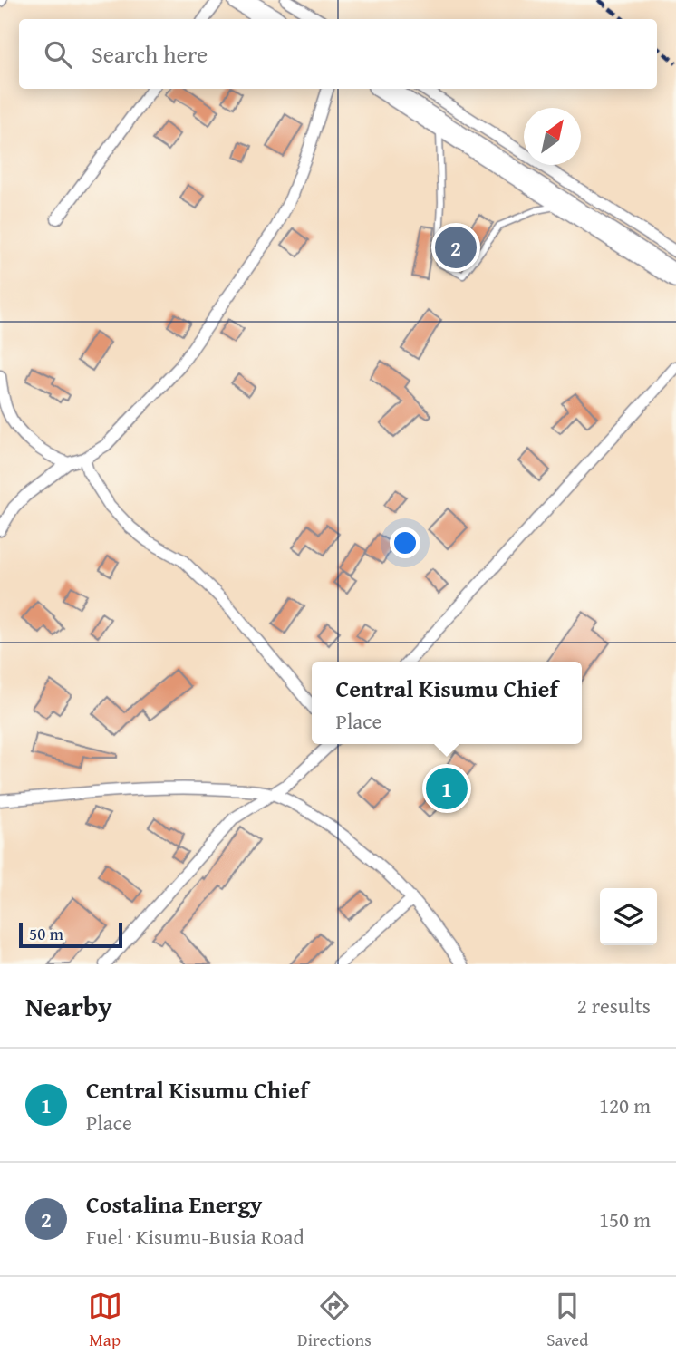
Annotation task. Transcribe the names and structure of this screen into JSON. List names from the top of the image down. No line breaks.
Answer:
{"scale_bar":"50 m","north":"top right","page":{"search":"Search here","pins":["2","1"],"popup":["Central Kisumu Chief","Place"],"scale":"50 m","heading":["Nearby","2 results"],"list":[{"mark":"1","name":"Central Kisumu Chief","note":"Place","value":"120 m"},{"mark":"2","name":"Costalina Energy","note":"Fuel · Kisumu-Busia Road","value":"150 m"}],"nav":["Map","Directions","Saved"]}}
